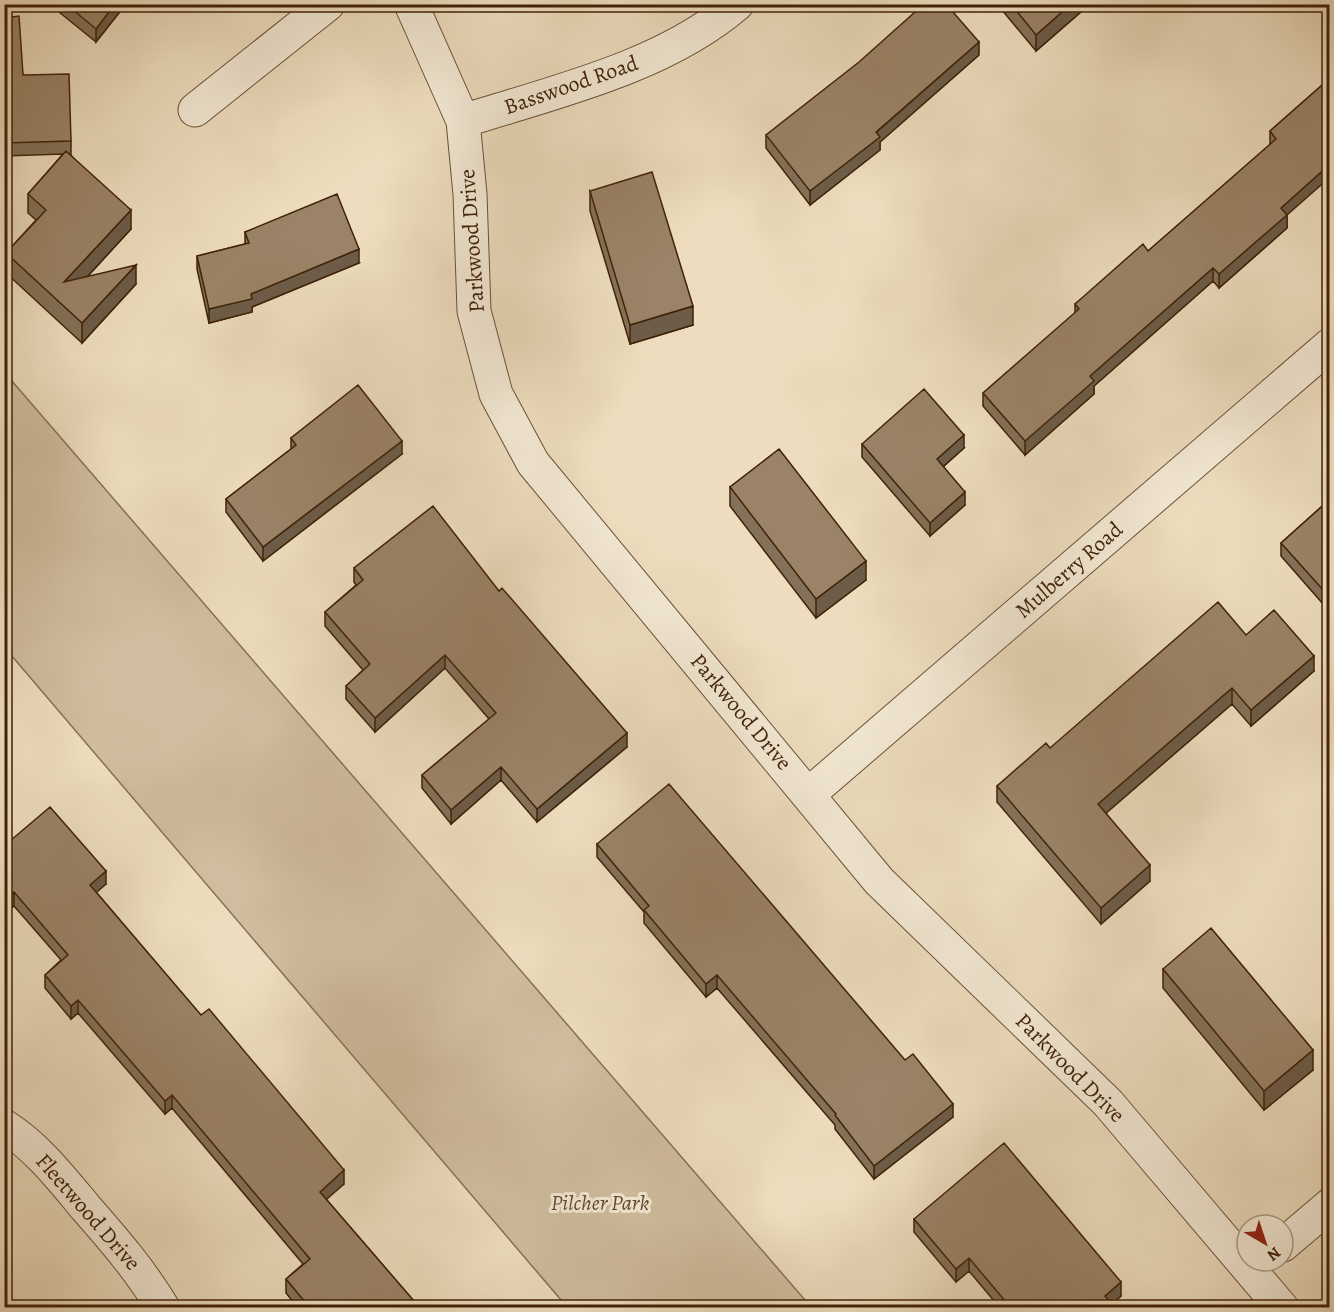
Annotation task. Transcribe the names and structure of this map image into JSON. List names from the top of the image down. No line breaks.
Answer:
{"streets":{"street":["Basswood Road","Parkwood Drive","Mulberry Road","Fleetwood Drive"]},"crossings":[["Basswood Road","Parkwood Drive"],["Parkwood Drive","Mulberry Road"]],"parks":["Pilcher Park"],"north":"bottom right"}
